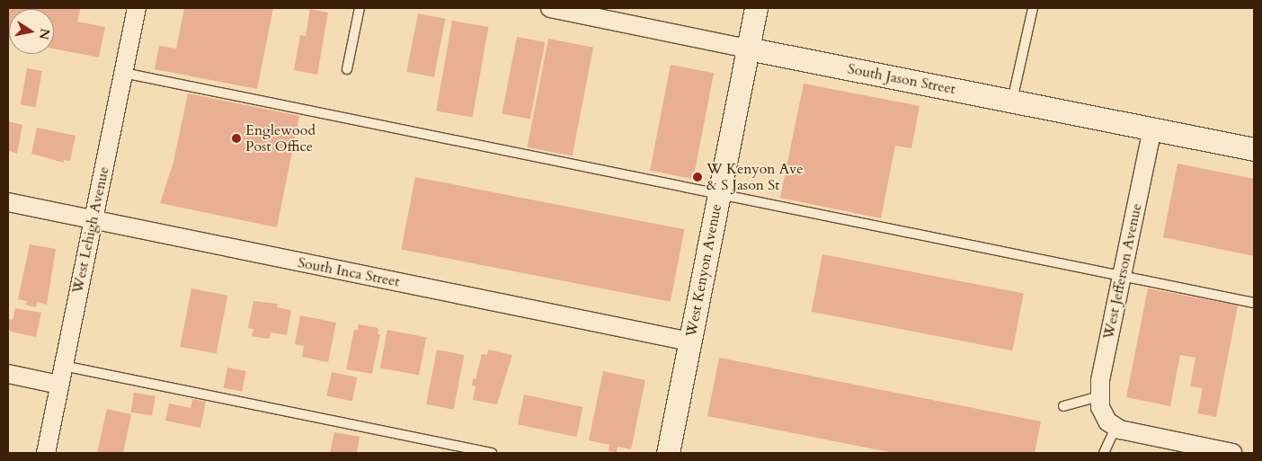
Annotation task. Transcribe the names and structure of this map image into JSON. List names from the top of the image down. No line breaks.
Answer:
{"streets":{"street":["South Jason Street","West Lehigh Avenue","West Kenyon Avenue","West Jefferson Avenue","South Inca Street"]},"crossings":[["South Jason Street","West Kenyon Avenue"],["South Jason Street","West Jefferson Avenue"],["West Lehigh Avenue","South Inca Street"],["West Kenyon Avenue","South Inca Street"]],"places":["Englewood Post Office","W Kenyon Ave & S Jason St"],"north":"right"}
